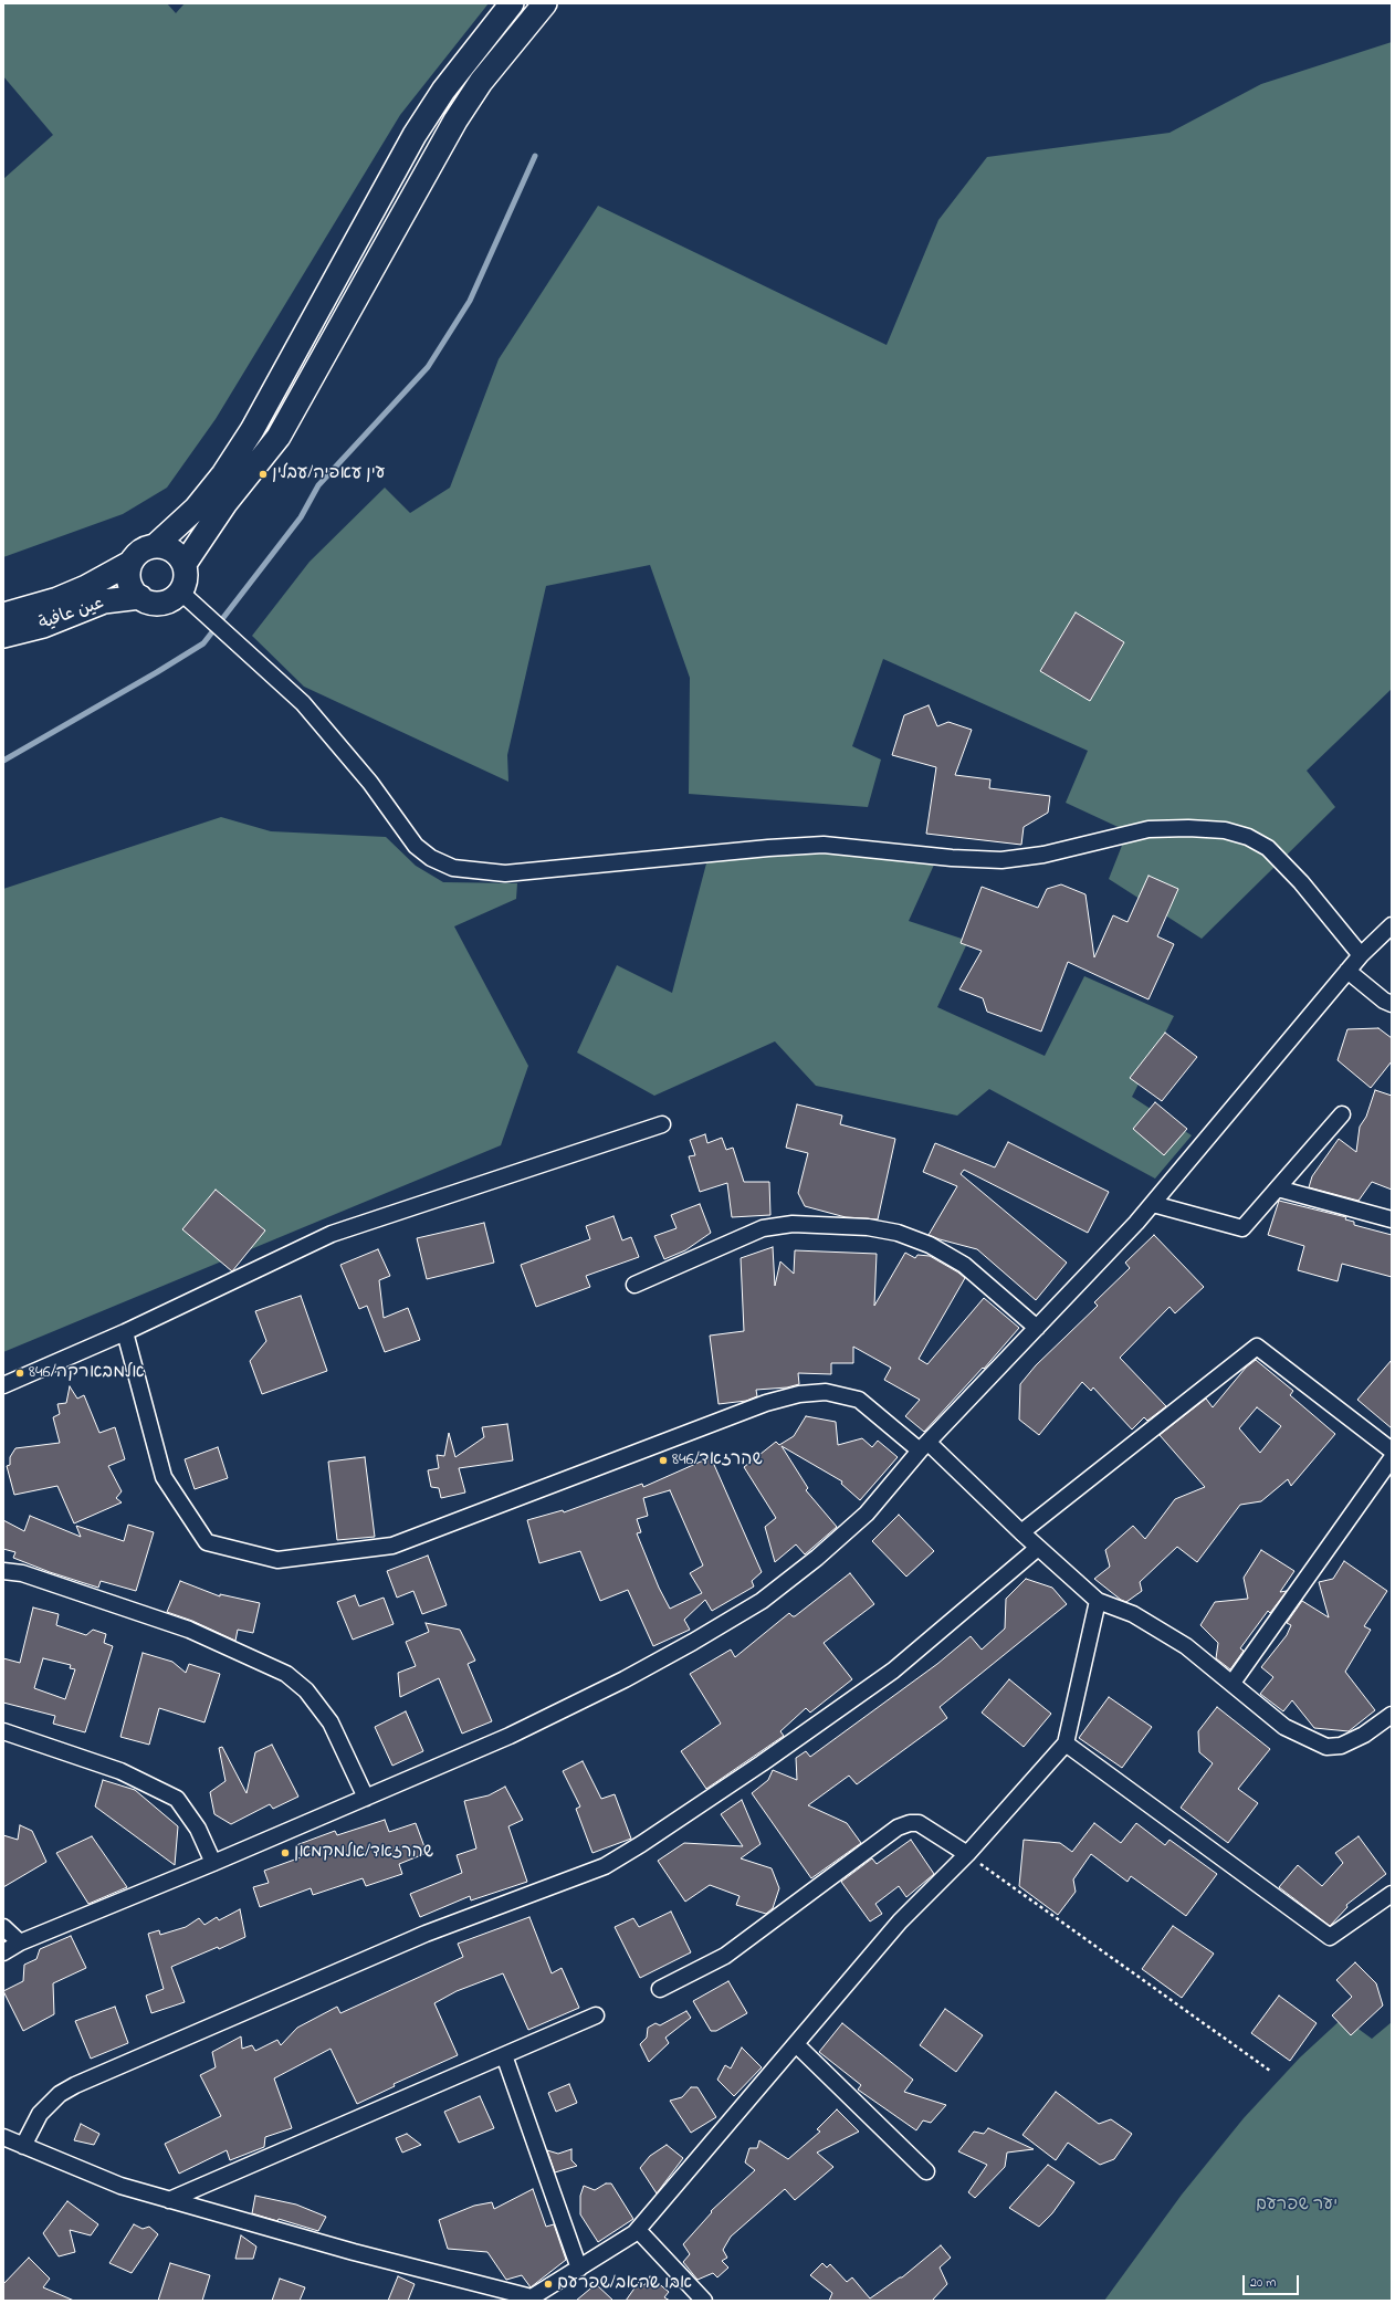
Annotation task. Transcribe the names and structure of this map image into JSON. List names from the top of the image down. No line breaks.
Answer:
{"streets":{"main road":["عين عافية"]},"parks":["יער שפרעם"],"places":["עין עאפיה/עבלין","אלמבארקה/846","846/שהרזאד","שהרזאד/אלמקמאן","אבו שהאב/שפרעם"],"scale_bar":"20 m"}
